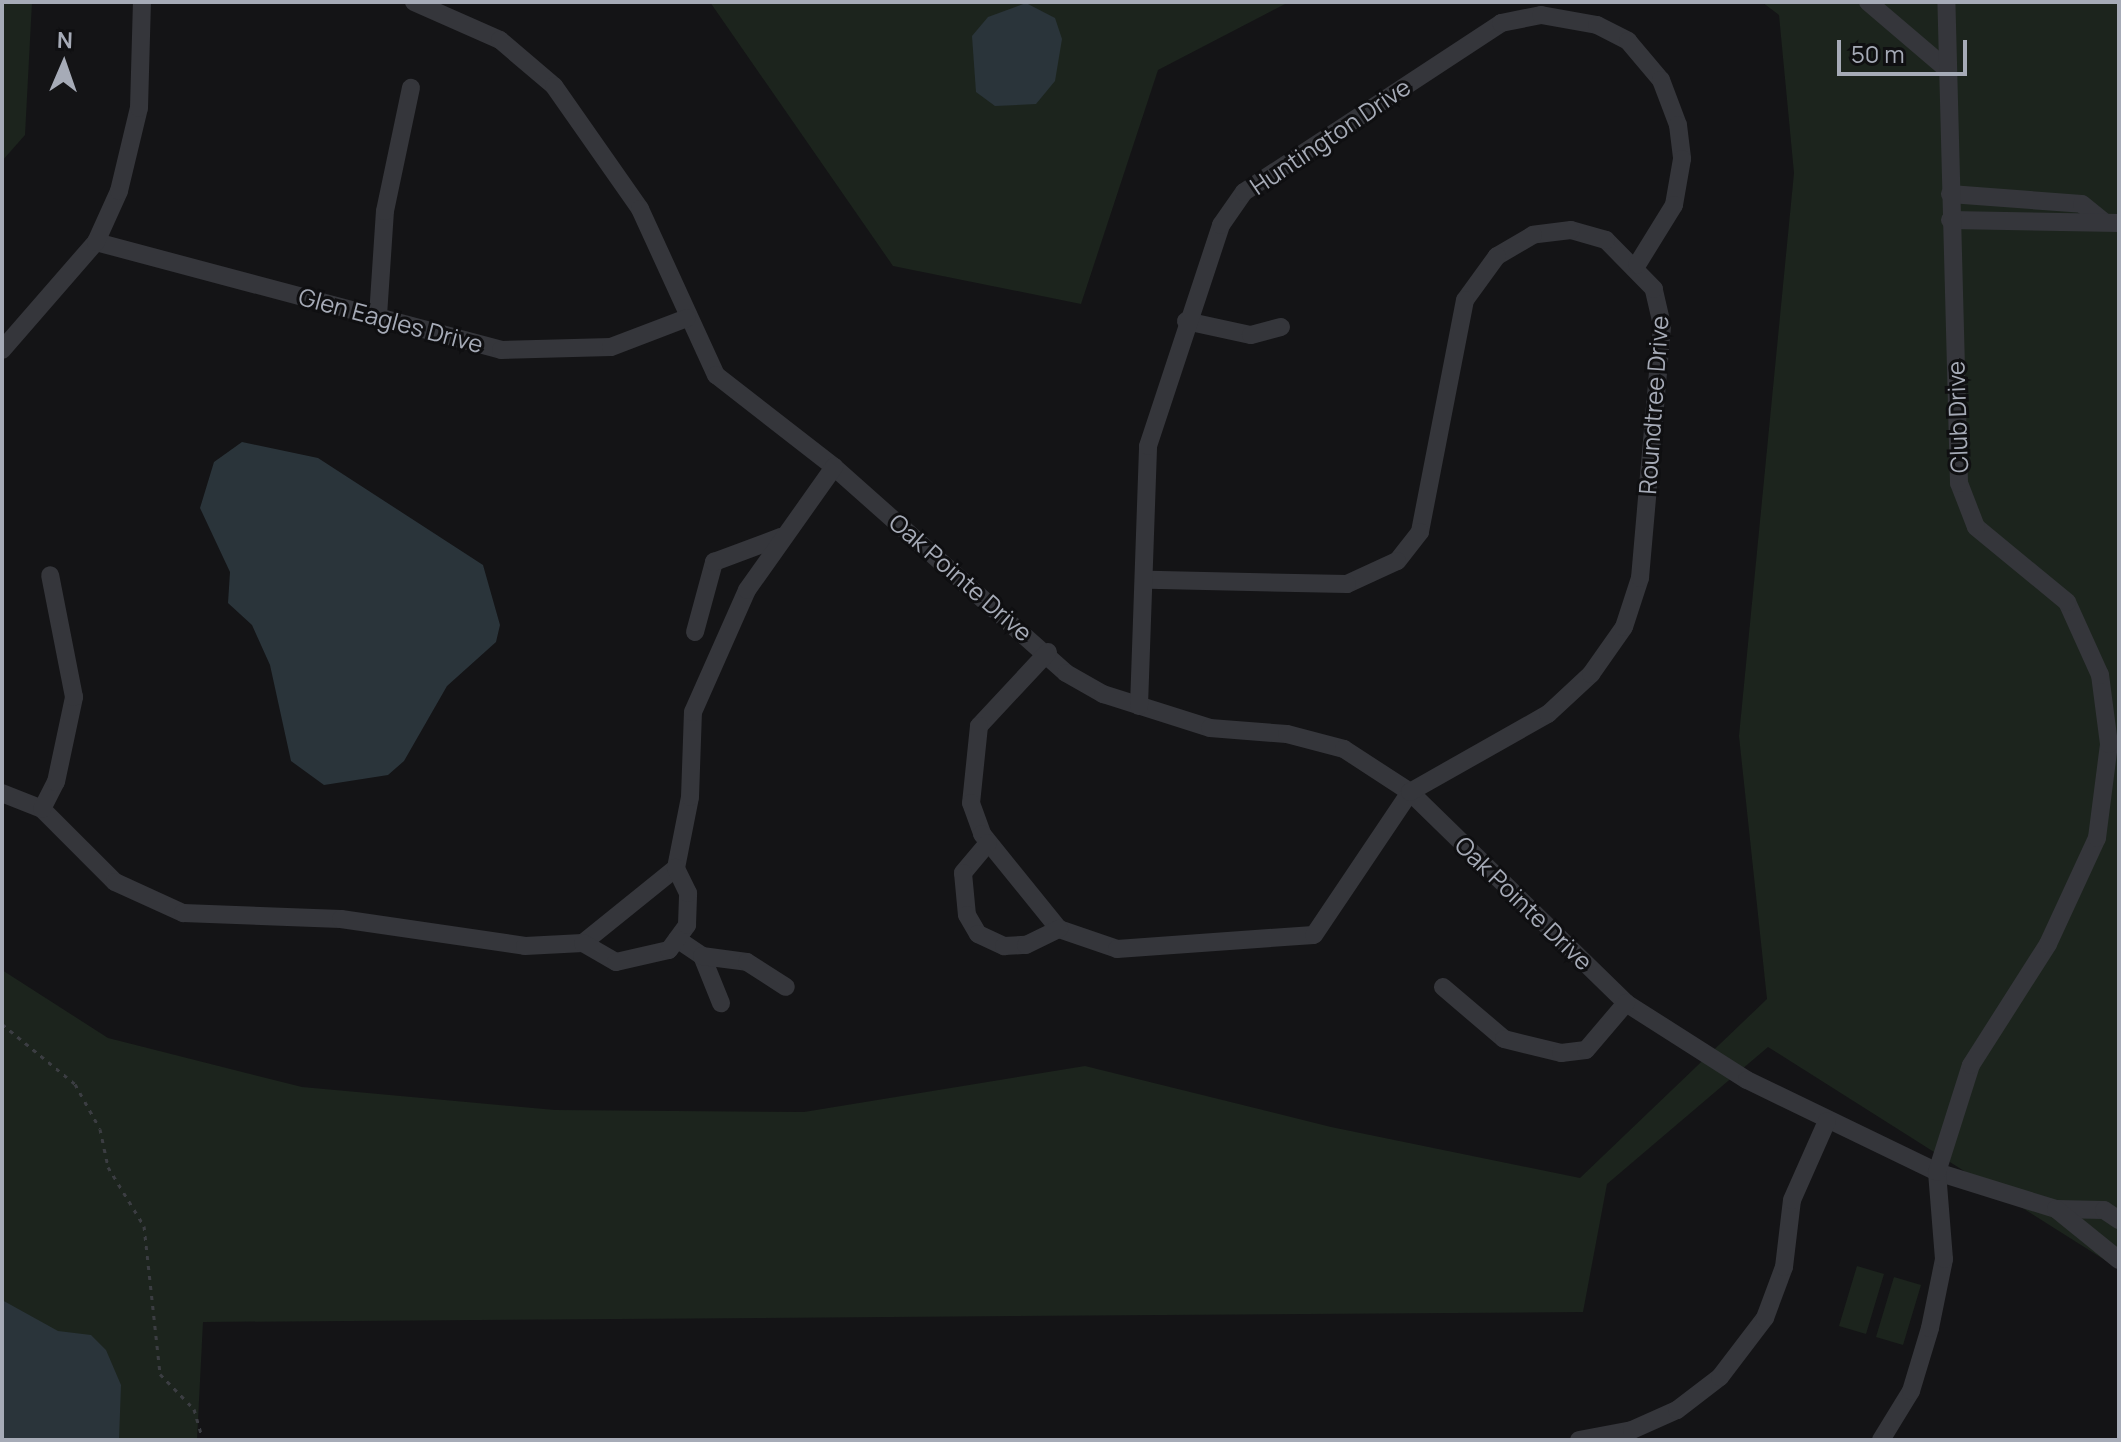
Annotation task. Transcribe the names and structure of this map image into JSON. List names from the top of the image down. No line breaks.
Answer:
{"streets":{"street":["Huntington Drive","Glen Eagles Drive","Roundtree Drive","Club Drive","Oak Pointe Drive"]},"crossings":[["Huntington Drive","Roundtree Drive"],["Huntington Drive","Oak Pointe Drive"],["Glen Eagles Drive","Oak Pointe Drive"],["Roundtree Drive","Oak Pointe Drive"],["Club Drive","Oak Pointe Drive"]],"scale_bar":"50 m","north":"top"}
